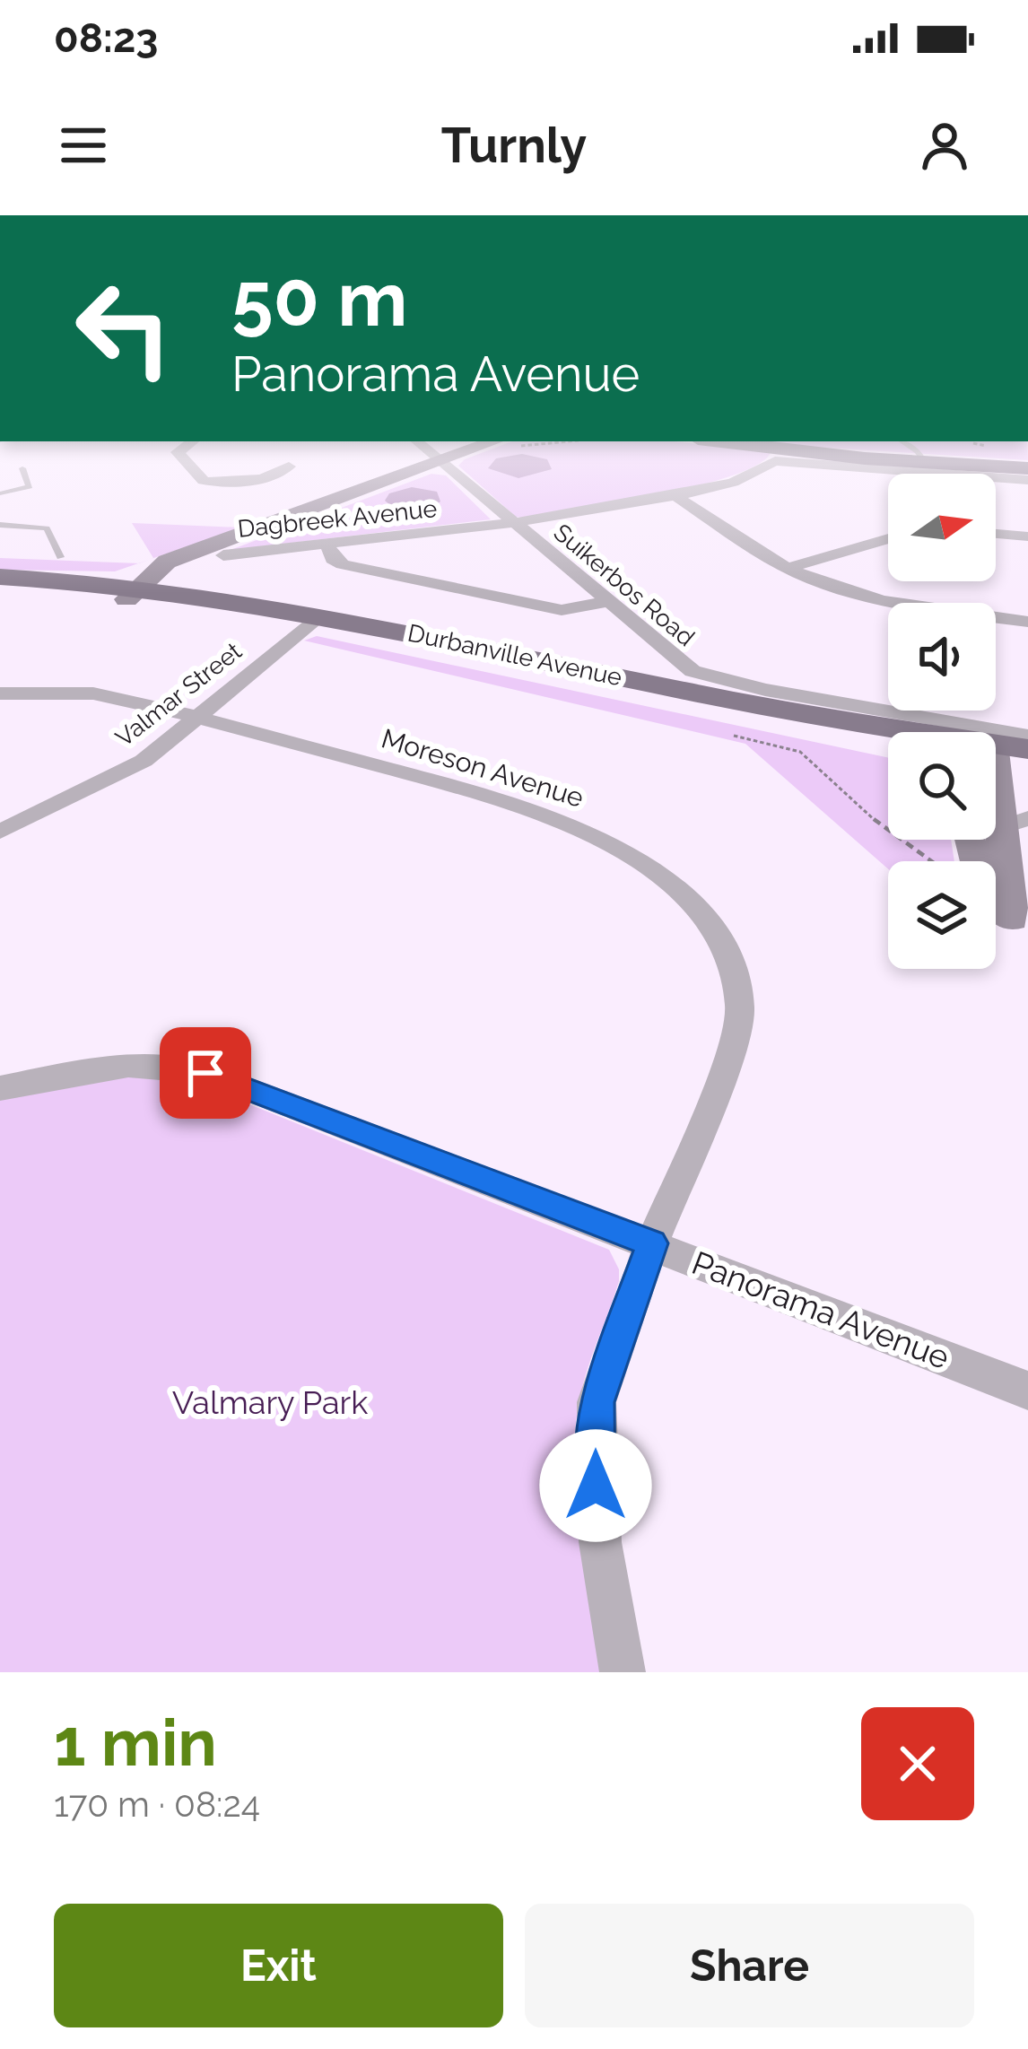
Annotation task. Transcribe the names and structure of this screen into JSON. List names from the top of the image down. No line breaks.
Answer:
{"streets":{"main road":["Durbanville Avenue"],"street":["Dagbreek Avenue","Suikerbos Road","Valmar Street","Moreson Avenue","Panorama Avenue"]},"crossings":[["Dagbreek Avenue","Suikerbos Road"],["Durbanville Avenue","Valmar Street"],["Valmar Street","Moreson Avenue"],["Moreson Avenue","Panorama Avenue"]],"parks":["Valmary Park"],"north":"right","page":{"status":"08:23","header":"Turnly","turn":["50 m","Panorama Avenue"],"heading":["1 min","170 m · 08:24"],"buttons":["Exit","Share"]}}
